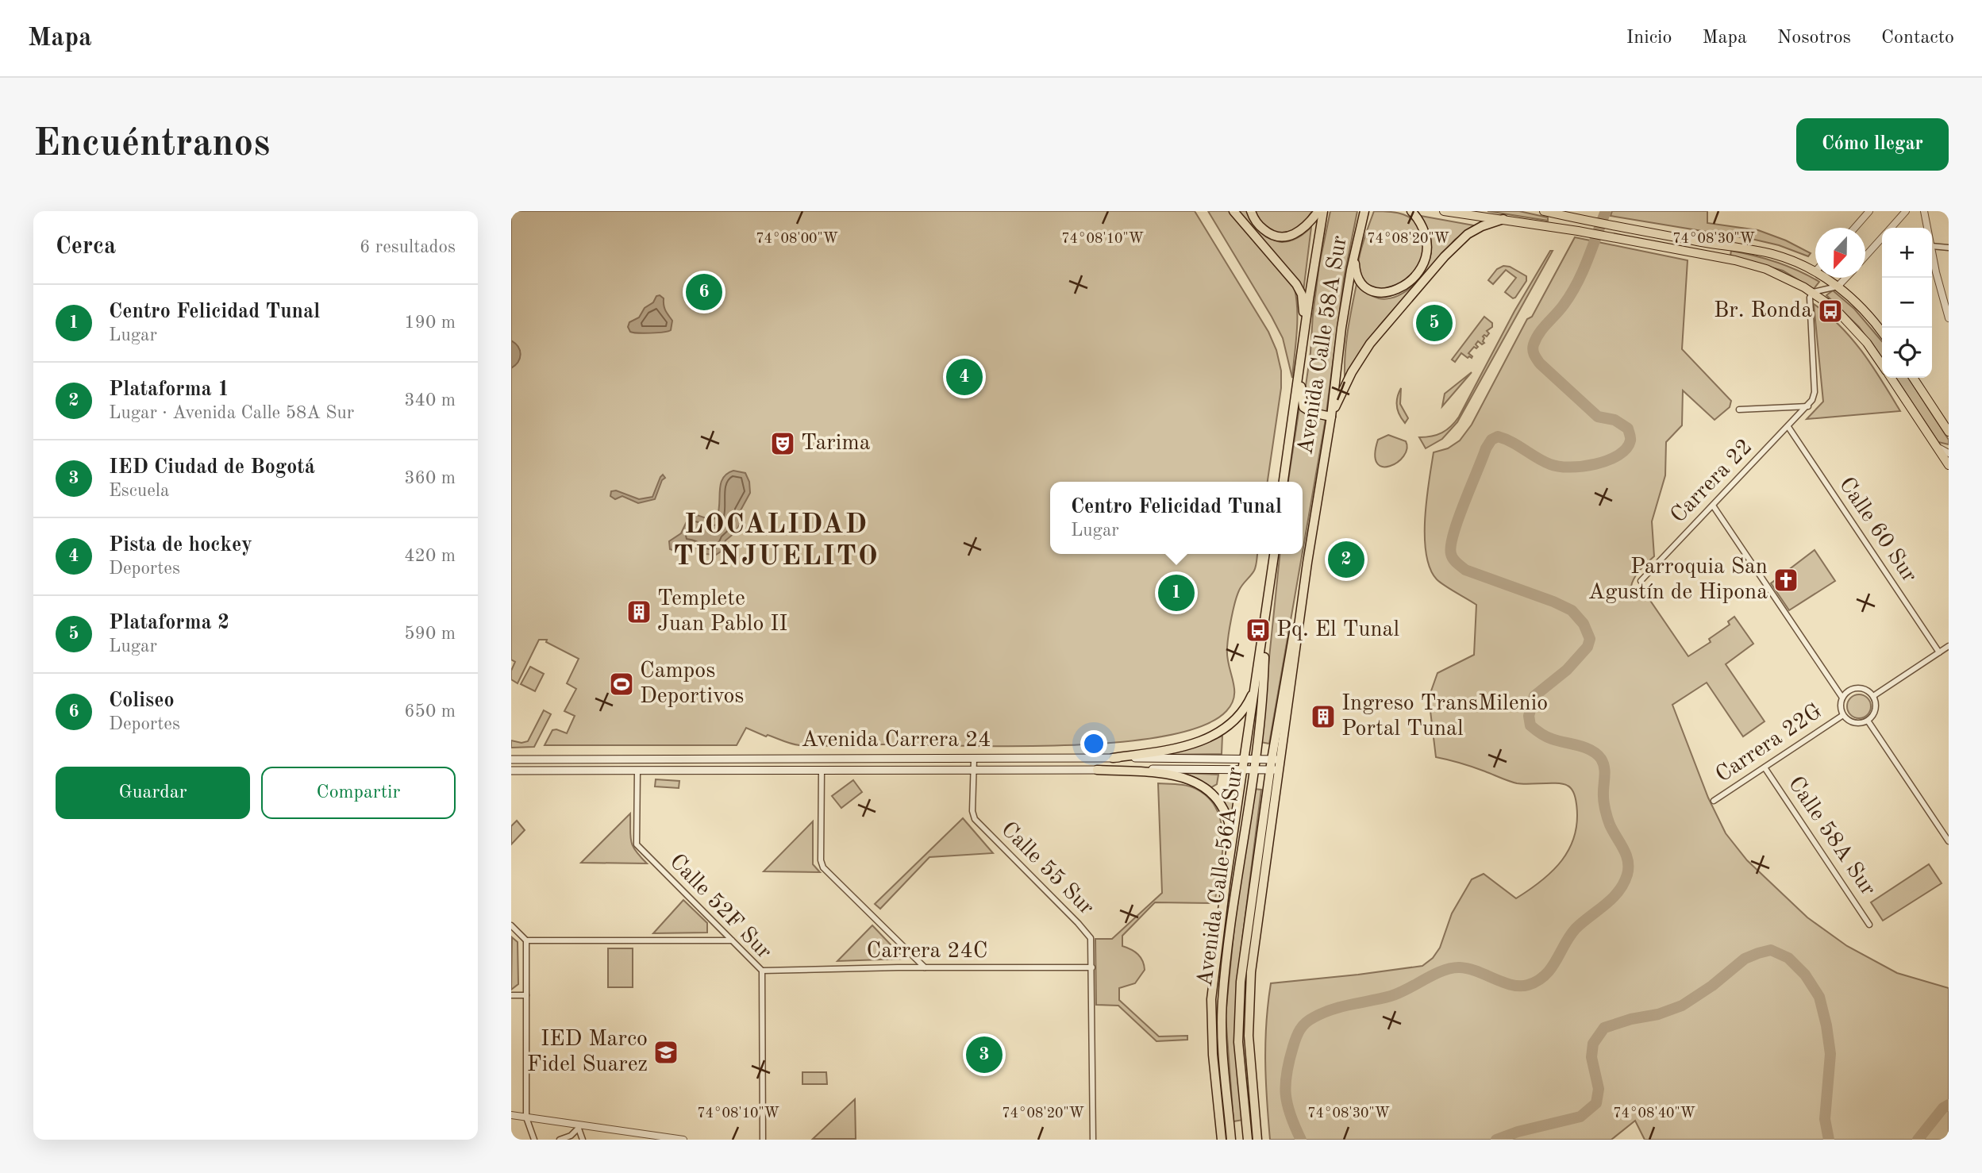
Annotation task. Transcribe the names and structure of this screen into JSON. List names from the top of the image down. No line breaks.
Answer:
{"streets":{"highway":["Avenida Calle 58A Sur","Avenida Calle 56A Sur"],"main road":["Avenida Carrera 24"],"street":["Carrera 22","Calle 60 Sur","Carrera 22G","Calle 58A Sur","Calle 55 Sur","Calle 52F Sur","Carrera 24C"]},"crossings":[["Avenida Calle 58A Sur","Avenida Carrera 24"],["Avenida Calle 58A Sur","Avenida Calle 56A Sur"],["Carrera 22","Calle 60 Sur"],["Avenida Carrera 24","Calle 55 Sur"],["Avenida Carrera 24","Avenida Calle 56A Sur"],["Avenida Carrera 24","Calle 52F Sur"],["Carrera 22G","Calle 58A Sur"],["Calle 55 Sur","Carrera 24C"],["Calle 52F Sur","Carrera 24C"]],"districts":["LOCALIDAD TUNJUELITO"],"places":{"bus stop":["Br. Ronda","Pq. El Tunal"],"theatre":["Tarima"],"church":["Parroquia San Agustín de Hipona"],"building":["Templete Juan Pablo II","Ingreso TransMilenio Portal Tunal"],"sports":["Campos Deportivos"],"school or university":["IED Marco Fidel Suarez"]},"north":"bottom","page":{"header":"Mapa","nav":["Inicio","Mapa","Nosotros","Contacto"],"buttons":["Cómo llegar",["Guardar","Compartir"]],"title":"Encuéntranos","heading":["Cerca","6 resultados"],"map_buttons":["+","−"],"pins":["6","5","4","2","1","3"],"list":[{"mark":"1","name":"Centro Felicidad Tunal","note":"Lugar","value":"190 m"},{"mark":"2","name":"Plataforma 1","note":"Lugar · Avenida Calle 58A Sur","value":"340 m"},{"mark":"3","name":"IED Ciudad de Bogotá","note":"Escuela","value":"360 m"},{"mark":"4","name":"Pista de hockey","note":"Deportes","value":"420 m"},{"mark":"5","name":"Plataforma 2","note":"Lugar","value":"590 m"},{"mark":"6","name":"Coliseo","note":"Deportes","value":"650 m"}],"popup":["Centro Felicidad Tunal","Lugar"]},"coordinates":["74°08'00\"W","74°08'10\"W","74°08'20\"W","74°08'30\"W","74°08'40\"W"]}
